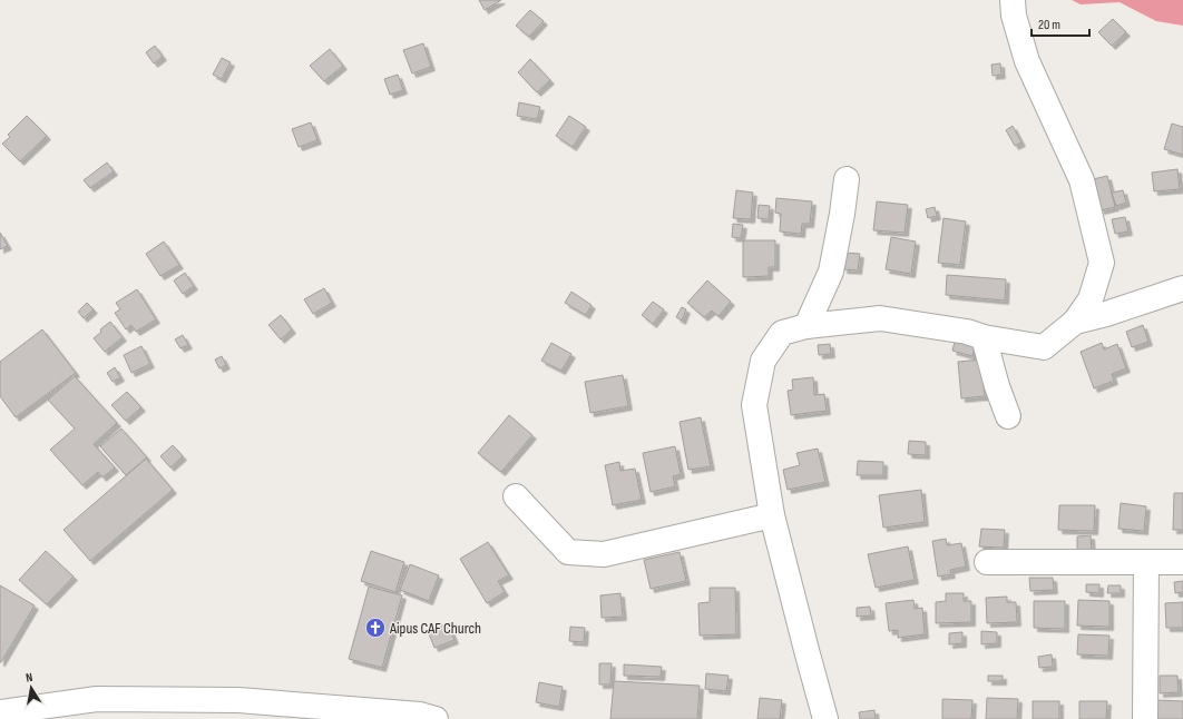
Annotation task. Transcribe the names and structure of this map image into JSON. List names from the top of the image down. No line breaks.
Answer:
{"places":{"church":["Aipus CAF Church"]},"scale_bar":"20 m","north":"top"}
